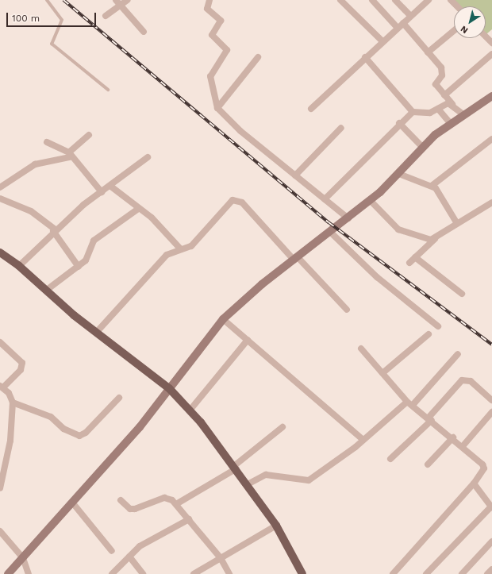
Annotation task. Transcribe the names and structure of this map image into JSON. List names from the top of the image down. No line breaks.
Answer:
{"scale_bar":"100 m","north":"bottom left"}
